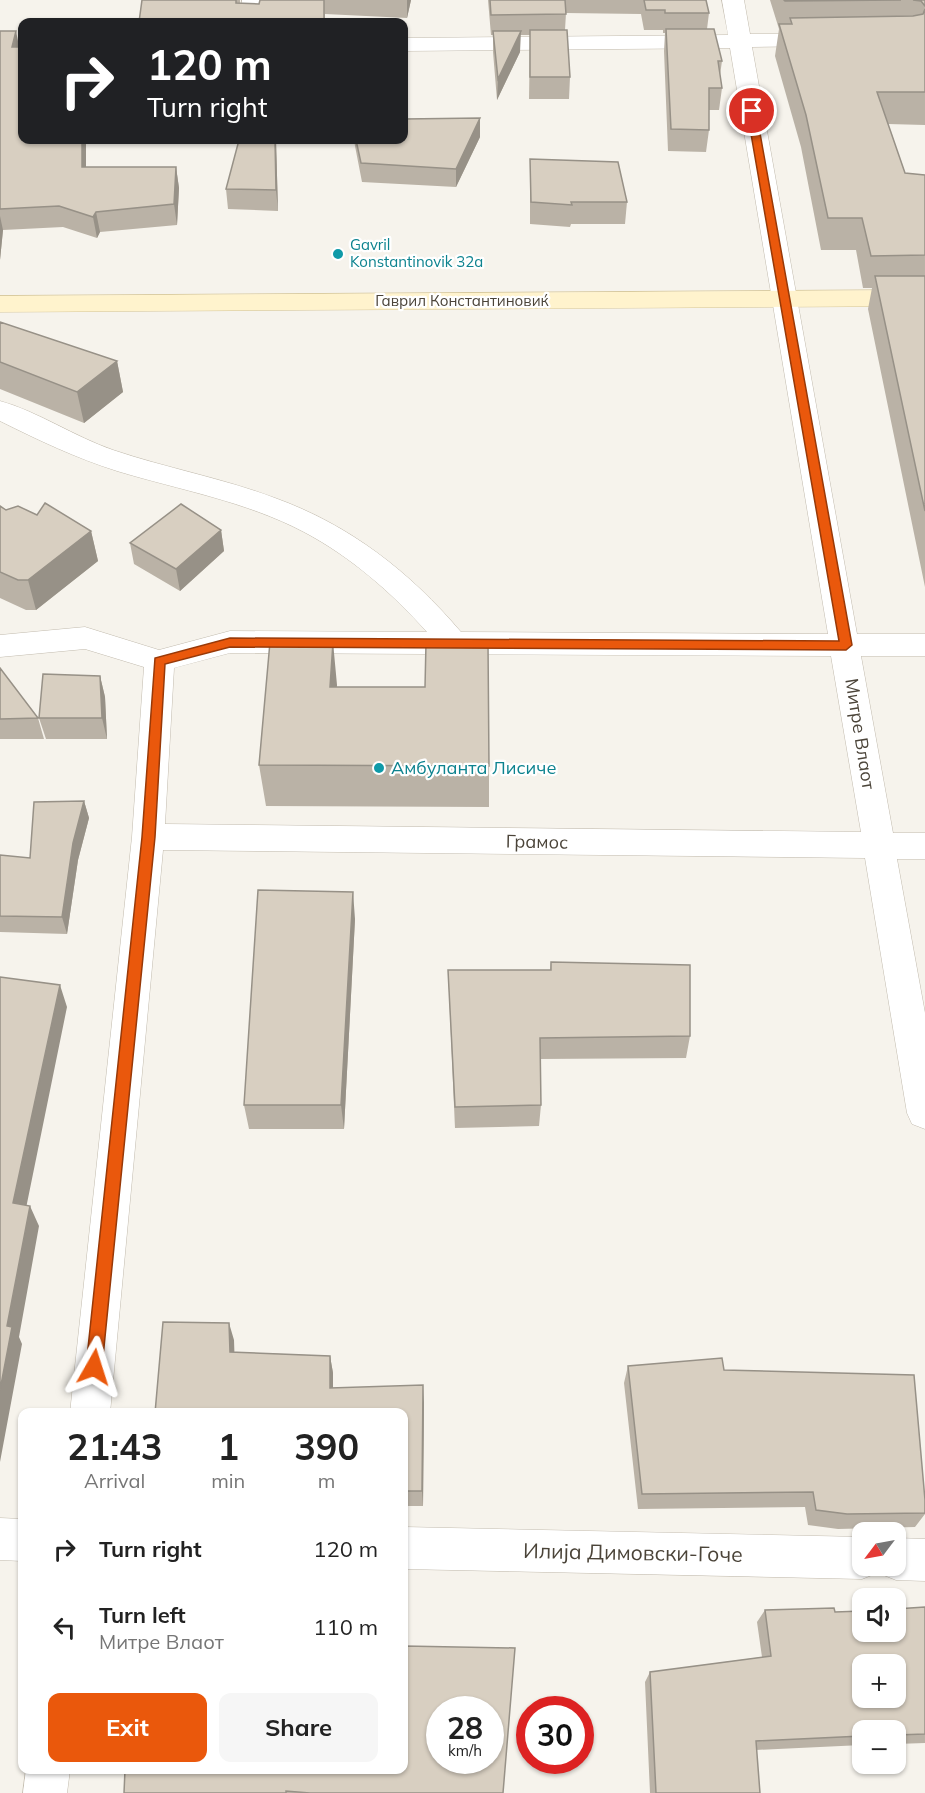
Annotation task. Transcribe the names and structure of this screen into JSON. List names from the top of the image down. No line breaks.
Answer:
{"streets":{"street":["Гаврил Константиновиќ","Митре Влаот","Грамос","Илија Димовски-Гоче"]},"crossings":[["Гаврил Константиновиќ","Митре Влаот"],["Митре Влаот","Грамос"]],"places":["Gavril Konstantinovik 32a","Амбуланта Лисиче"],"north":"bottom left","page":{"turn":["120 m","Turn right"],"eta":["21:43","Arrival","1","min","390","m"],"list":[{"name":"Turn right","value":"120 m"},{"name":"Turn left","note":"Митре Влаот","value":"110 m"}],"map_buttons":["+","−"],"buttons":["Exit","Share"],"speed":"28 km/h","limit":"30"}}
